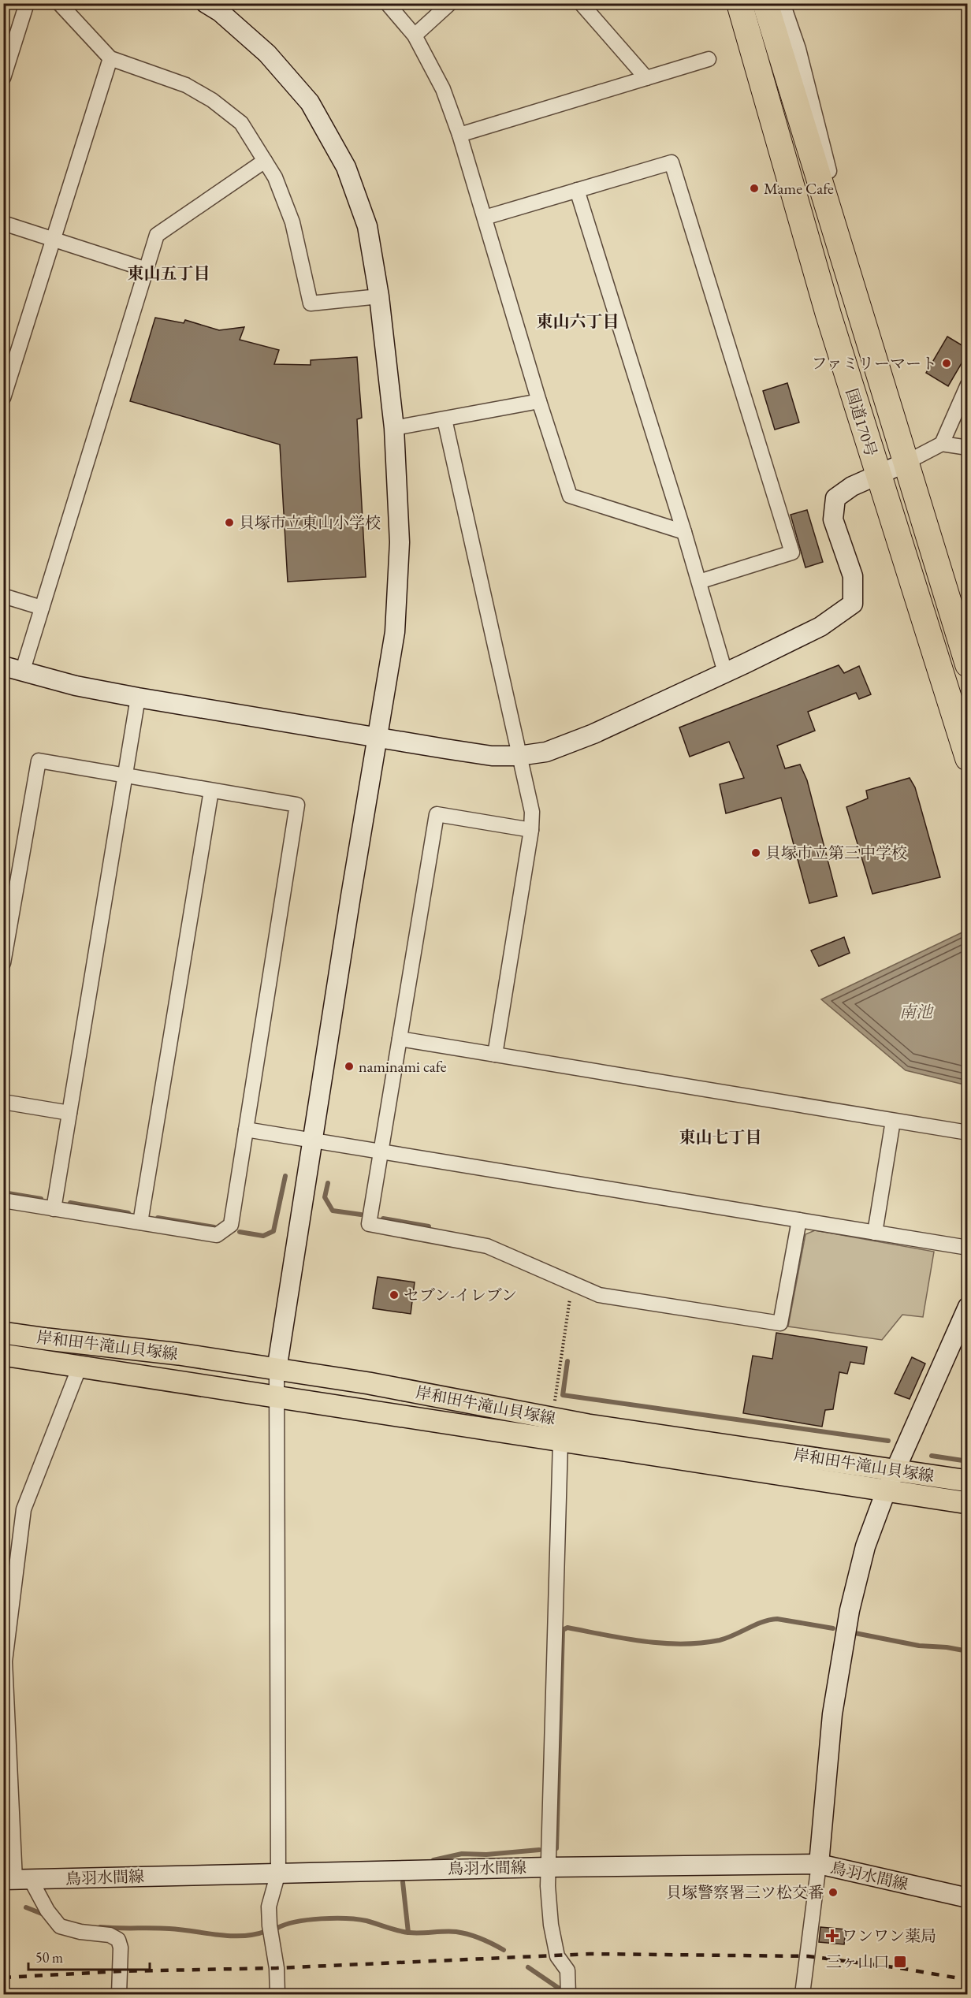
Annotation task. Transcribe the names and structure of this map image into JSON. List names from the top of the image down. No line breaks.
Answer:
{"streets":{"highway":["国道170号"],"main road":["岸和田牛滝山貝塚線"],"street":["鳥羽水間線"]},"districts":["東山五丁目","東山六丁目","東山七丁目"],"water":["南池"],"places":{"other":["Mame Cafe","ファミリーマート","貝塚市立東山小学校","貝塚市立第三中学校","naminami cafe","セブン-イレブン","貝塚警察署三ツ松交番"],"health":["ワンワン薬局"],"transit":["三ヶ山口"]},"scale_bar":"50 m"}
